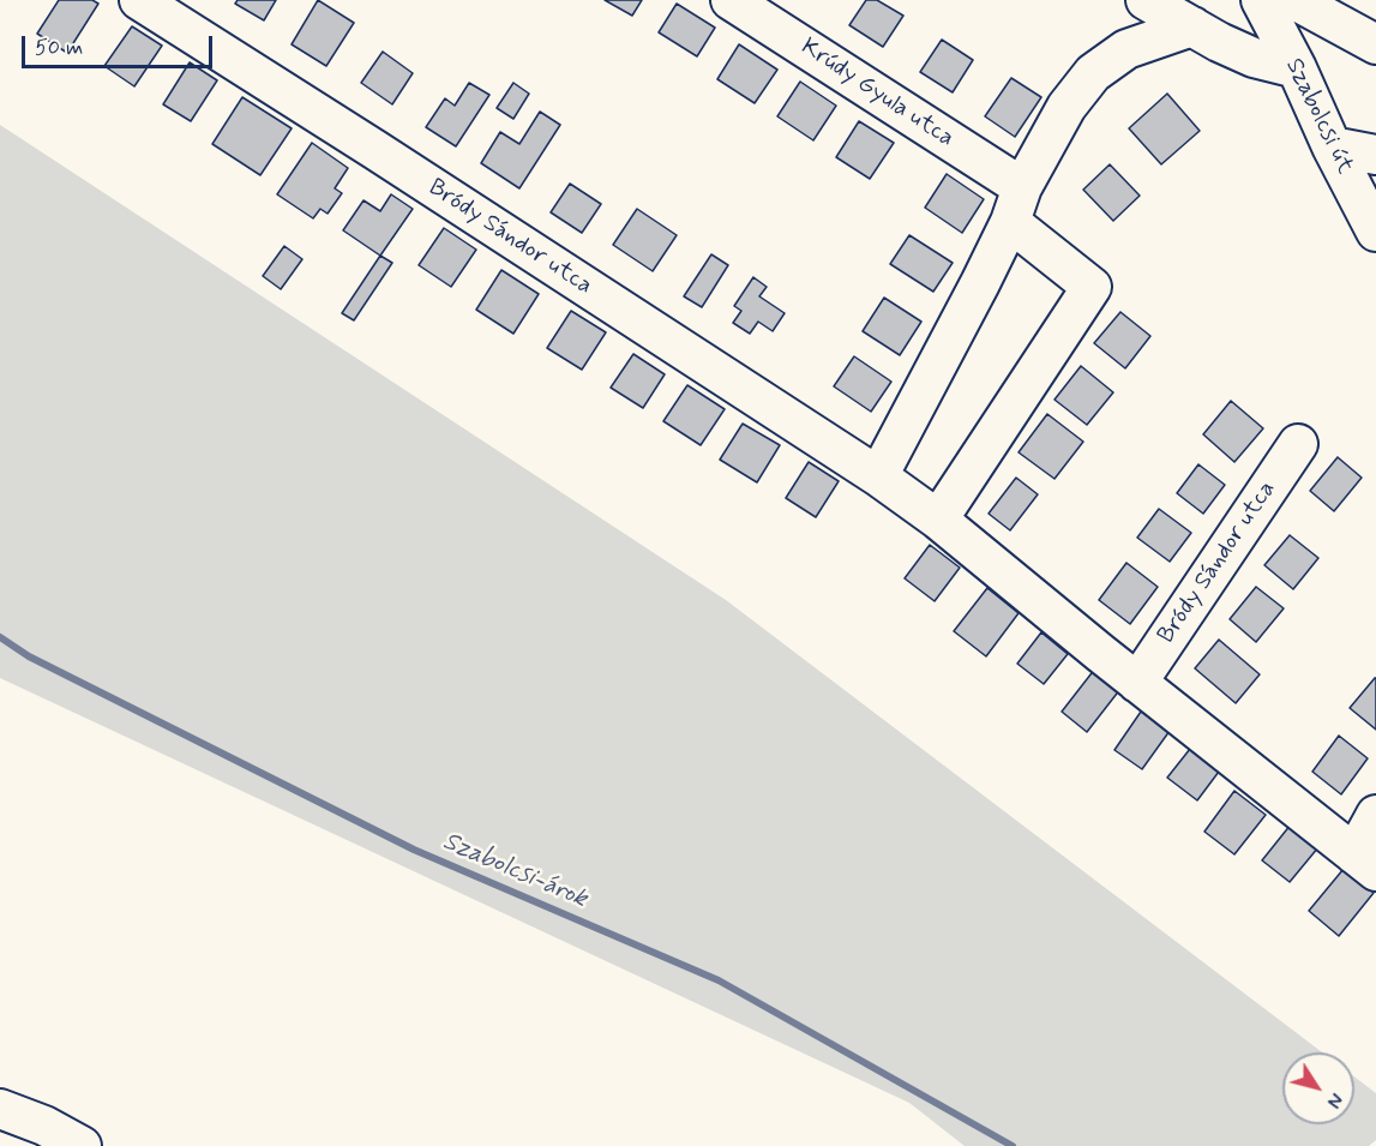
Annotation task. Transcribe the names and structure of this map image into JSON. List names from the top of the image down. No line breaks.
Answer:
{"streets":{"street":["Krúdy Gyula utca","Szabolcsi út","Bródy Sándor utca"]},"crossings":[["Krúdy Gyula utca","Bródy Sándor utca"]],"water":["Szabolcsi-árok"],"scale_bar":"50 m","north":"bottom right"}
